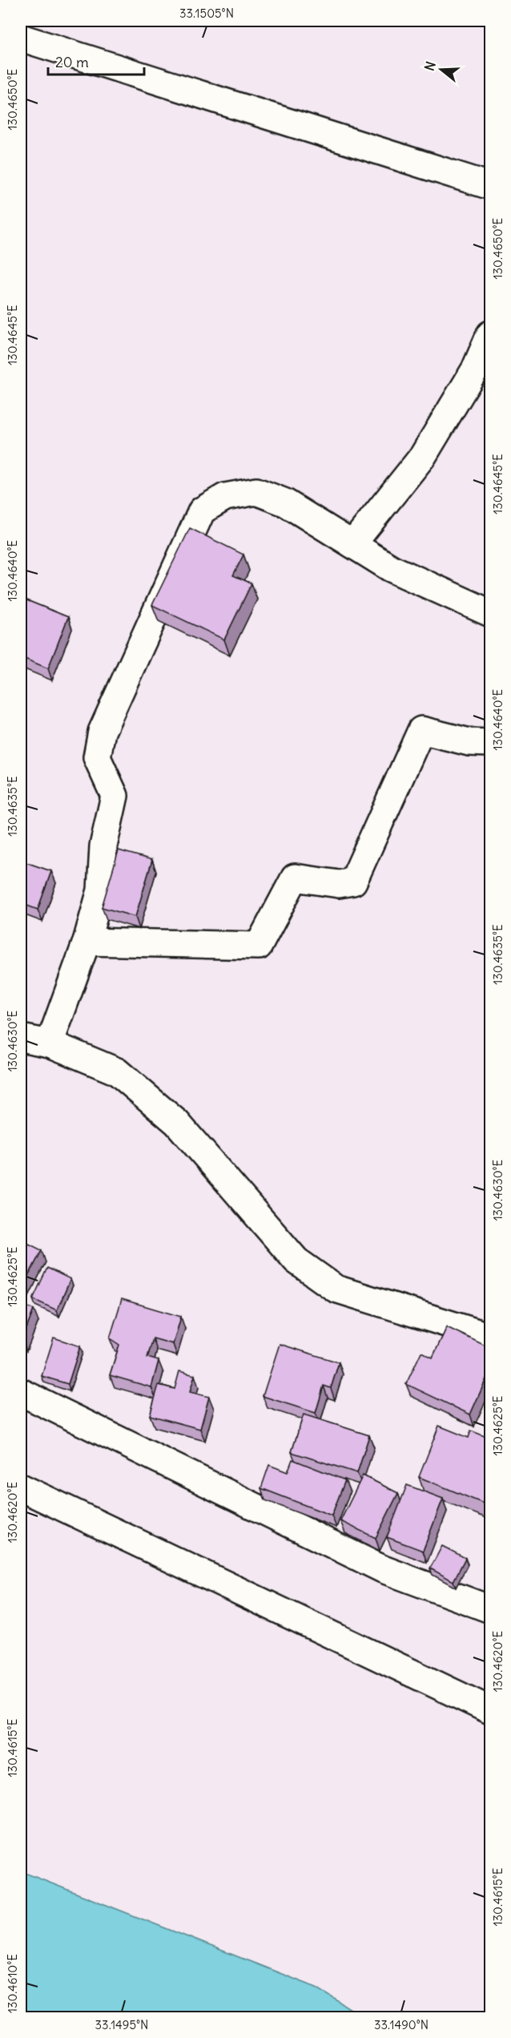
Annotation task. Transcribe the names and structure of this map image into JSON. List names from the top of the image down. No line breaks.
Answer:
{"scale_bar":"20 m","north":"left","coordinates":["33.1505°N","130.4650°E","130.4645°E","130.4640°E","130.4635°E","130.4630°E","130.4625°E","130.4620°E","130.4615°E","130.4610°E","33.1495°N","33.1490°N"]}
